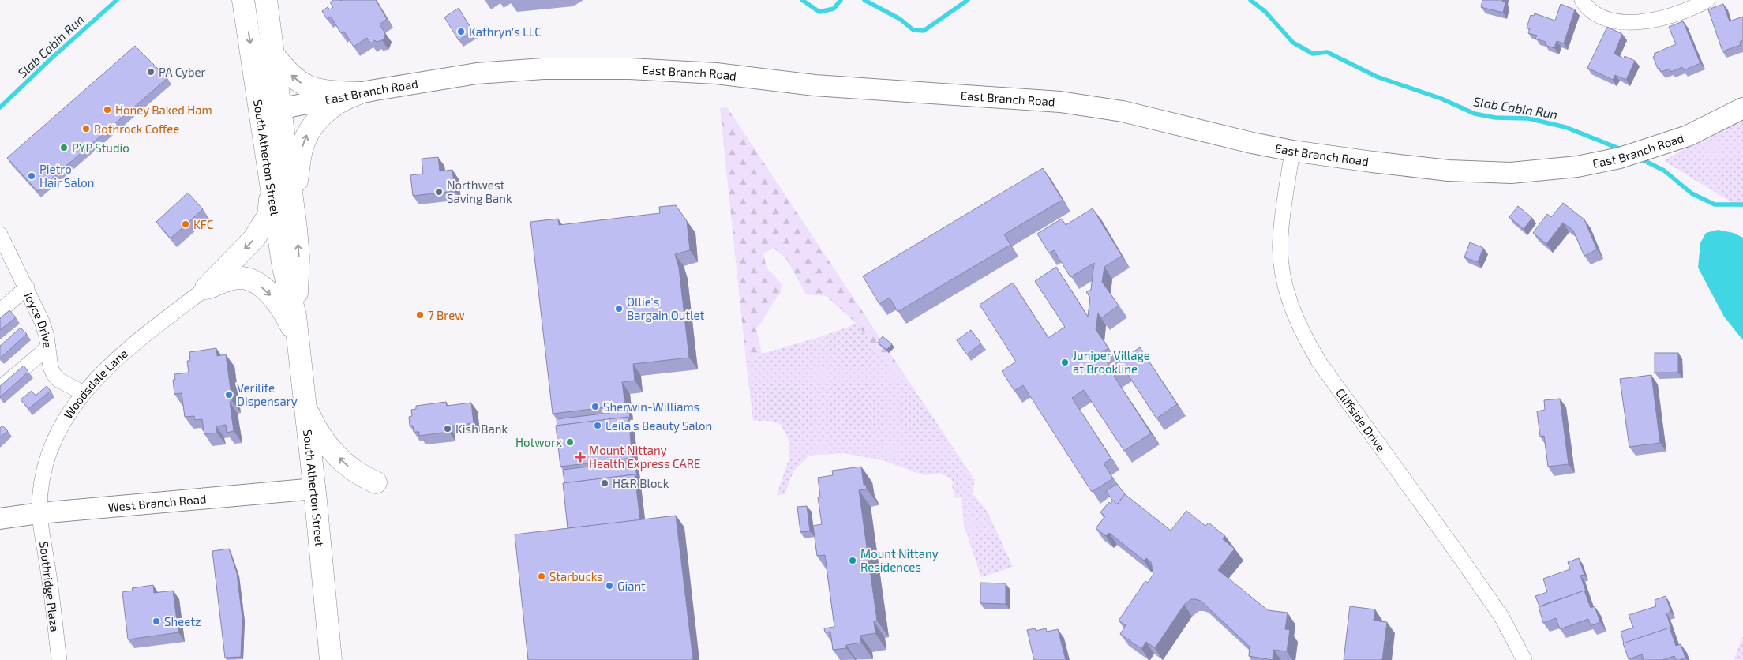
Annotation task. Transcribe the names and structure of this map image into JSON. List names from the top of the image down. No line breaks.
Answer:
{"streets":{"main road":["East Branch Road","South Atherton Street","West Branch Road"],"street":["Joyce Drive","Woodsdale Lane","Cliffside Drive","Southridge Plaza"]},"crossings":[["East Branch Road","South Atherton Street"],["East Branch Road","Cliffside Drive"],["South Atherton Street","West Branch Road"],["Joyce Drive","Woodsdale Lane"],["Woodsdale Lane","West Branch Road"],["Woodsdale Lane","Southridge Plaza"],["West Branch Road","Southridge Plaza"]],"water":["Slab Cabin Run"],"places":{"other":["Kathryn's LLC","PA Cyber","Honey Baked Ham","Rothrock Coffee","PYP Studio","Pietro Hair Salon","Northwest Saving Bank","KFC","Ollie's Bargain Outlet","7 Brew","Juniper Village at Brookline","Verilife Dispensary","Sherwin-Williams","Leila's Beauty Salon","Kish Bank","Hotworx","H&R Block","Mount Nittany Residences","Starbucks","Giant","Sheetz"],"health":["Mount Nittany Health Express CARE"]}}
